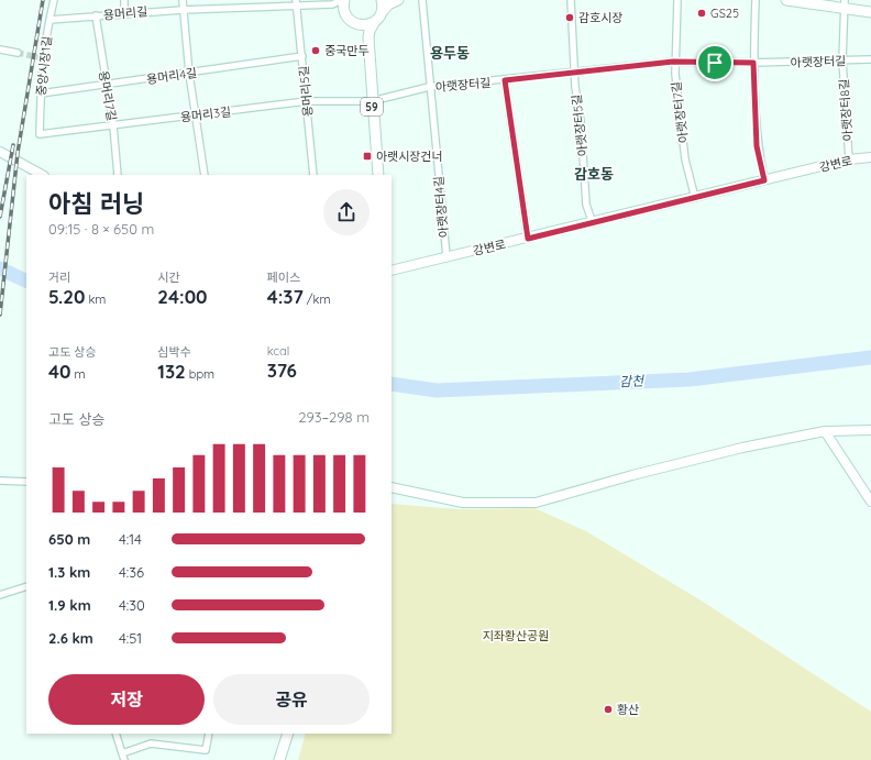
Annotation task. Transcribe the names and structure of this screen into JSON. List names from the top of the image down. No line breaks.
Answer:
{"streets":{"main road":["59"],"street":["용머리길","아랫장터길","중앙시장1길","용머리4길","용머리5길","용머리7길","아랫장터8길","아랫장터7길","용머리3길","아랫장터5길","강변로","아랫장터4길"]},"crossings":[["용머리길","중앙시장1길"],["용머리길","용머리5길"],["용머리길","용머리7길"],["아랫장터길","59"],["아랫장터길","아랫장터8길"],["아랫장터길","아랫장터7길"],["아랫장터길","용머리3길"],["아랫장터길","아랫장터5길"],["아랫장터길","아랫장터4길"],["중앙시장1길","용머리4길"],["중앙시장1길","용머리3길"],["용머리4길","용머리5길"],["용머리4길","용머리7길"],["용머리5길","용머리3길"],["용머리7길","용머리3길"],["59","용머리3길"],["아랫장터8길","강변로"],["아랫장터7길","강변로"],["아랫장터5길","강변로"],["강변로","아랫장터4길"]],"districts":["용두동","감호동"],"water":["감천"],"parks":["지좌황산공원"],"places":{"other":["GS25","감호시장","중국만두","황산"],"transit":["아랫시장건너"]},"page":{"heading":["아침 러닝","09:15 · 8 × 650 m"],"stats":[["거리","5.20 km"],["시간","24:00"],["페이스","4:37 /km"],["고도 상승","40 m"],["심박수","132 bpm"],["kcal","376"]],"chart":["고도 상승","293–298 m"],"list":[{"name":"650 m","note":"4:14"},{"name":"1.3 km","note":"4:36"},{"name":"1.9 km","note":"4:30"},{"name":"2.6 km","note":"4:51"}],"buttons":["저장","공유"]}}
